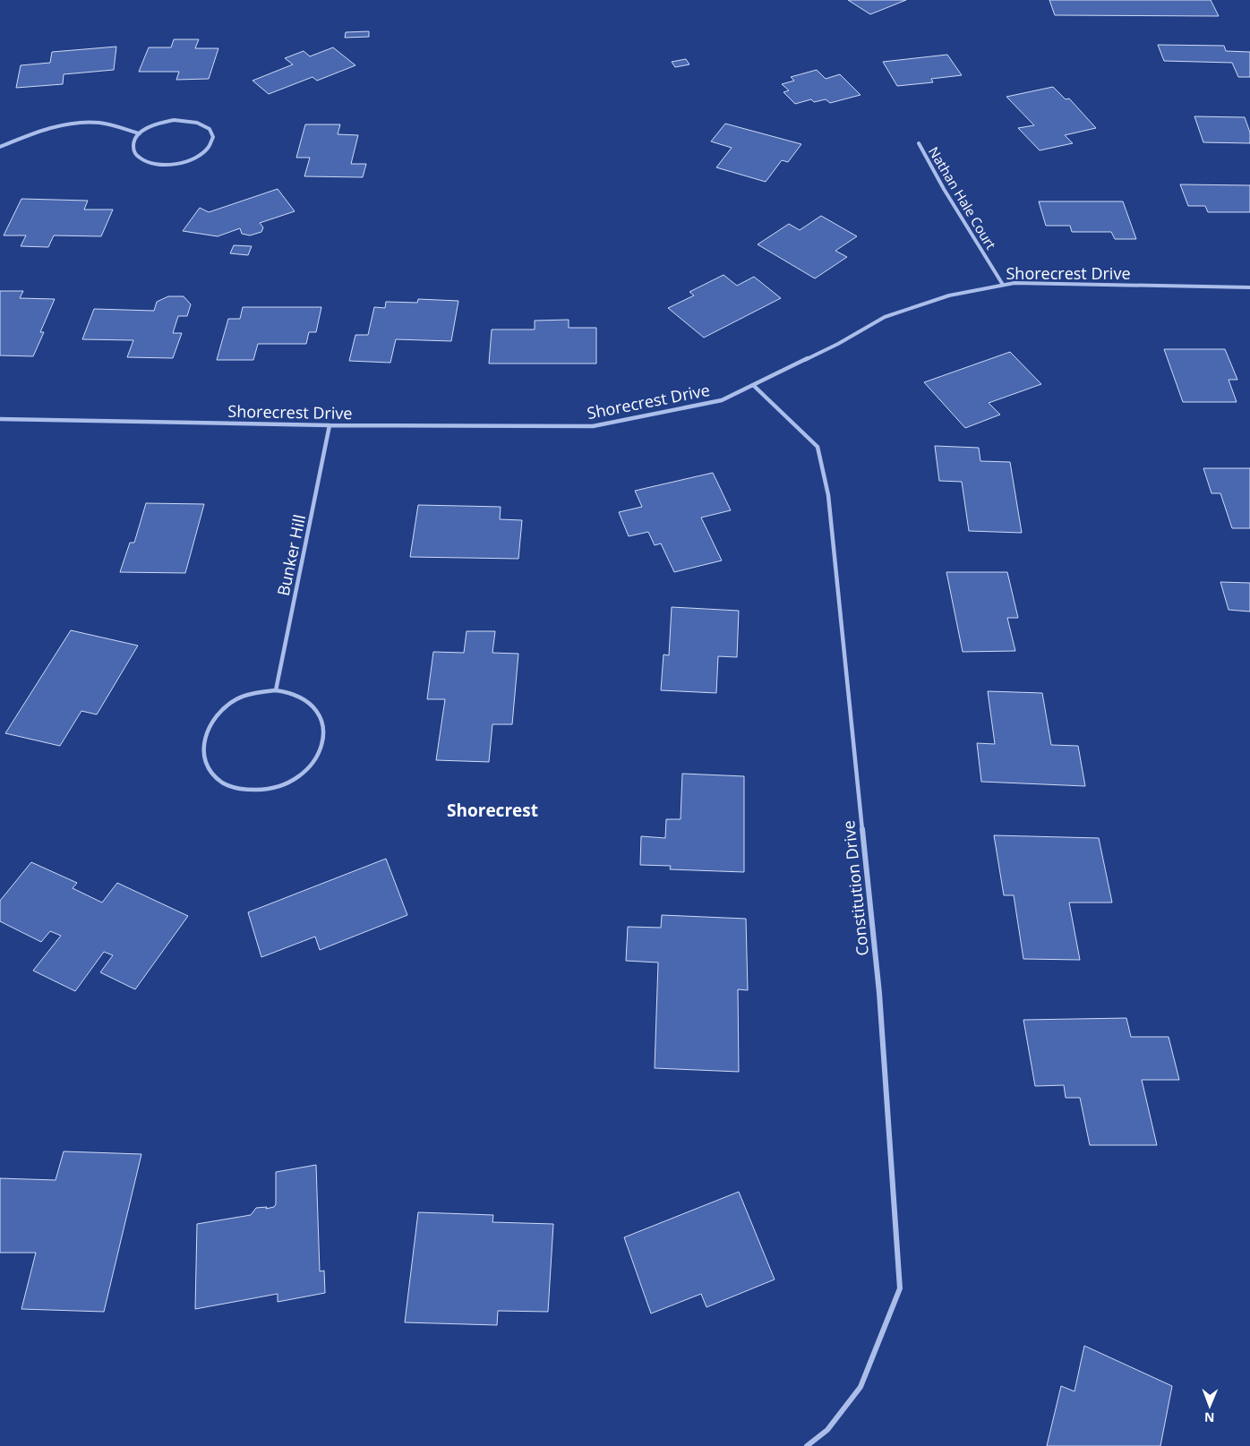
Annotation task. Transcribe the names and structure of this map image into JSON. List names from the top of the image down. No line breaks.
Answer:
{"streets":{"street":["Nathan Hale Court","Shorecrest Drive","Bunker Hill","Constitution Drive"]},"crossings":[["Nathan Hale Court","Shorecrest Drive"],["Shorecrest Drive","Bunker Hill"],["Shorecrest Drive","Constitution Drive"]],"districts":["Shorecrest"],"north":"bottom"}
